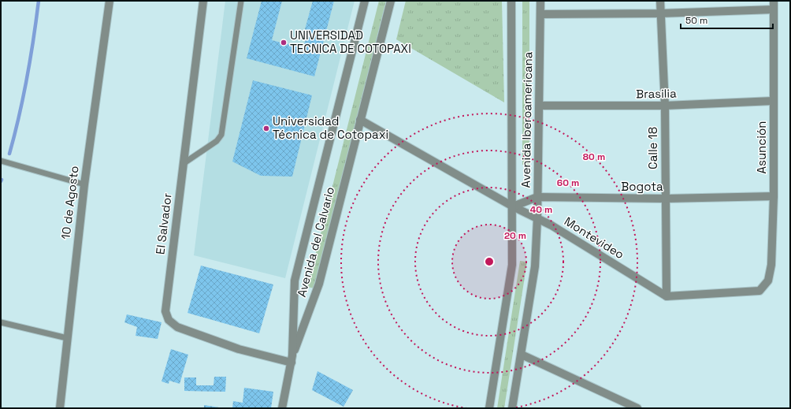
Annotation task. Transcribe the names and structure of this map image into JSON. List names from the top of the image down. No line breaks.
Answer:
{"streets":{"street":["Brasilia","Avenida Iberoamericana","Asunción","Calle 18","Bogota","10 de Agosto","El Salvador","Montevideo","Avenida del Calvario"]},"crossings":[["Brasilia","Avenida Iberoamericana"],["Brasilia","Asunción"],["Brasilia","Calle 18"],["Avenida Iberoamericana","Bogota"],["Avenida Iberoamericana","Montevideo"],["Asunción","Calle 18"],["Asunción","Bogota"],["Asunción","Montevideo"],["Calle 18","Bogota"],["Calle 18","Montevideo"],["Bogota","Montevideo"],["El Salvador","Avenida del Calvario"],["Montevideo","Avenida del Calvario"]],"places":["UNIVERSIDAD TECNICA DE COTOPAXI","Universidad Técnica de Cotopaxi"],"scale_bar":"50 m","rings":["80 m","60 m","40 m","20 m"]}
